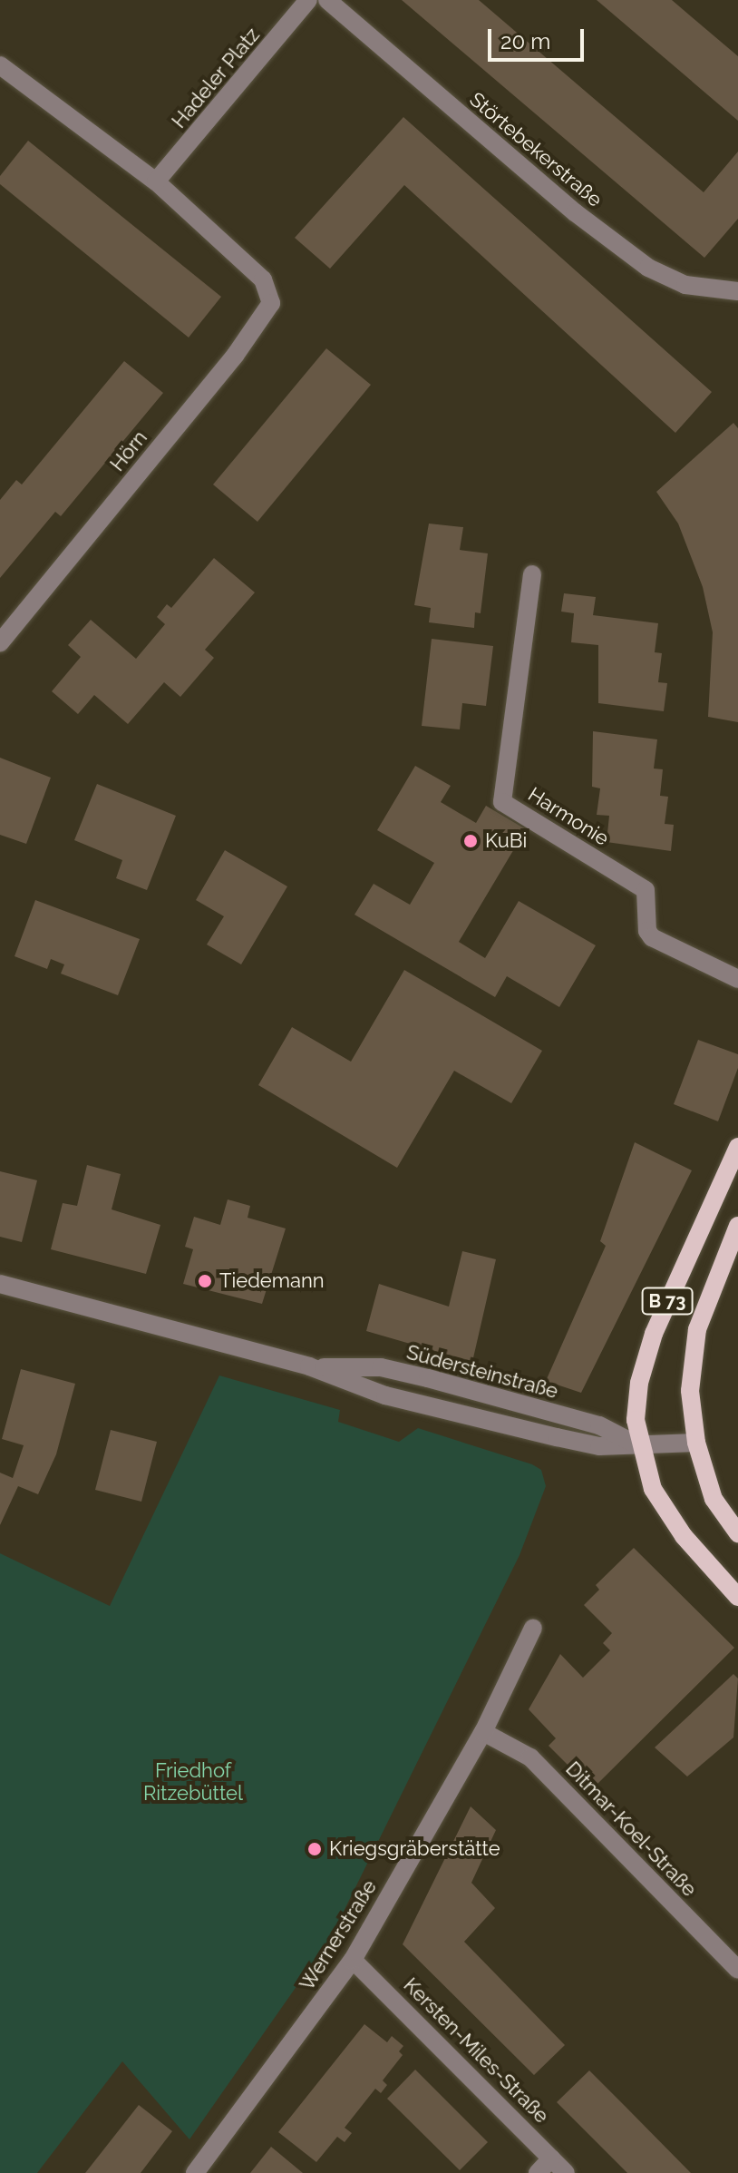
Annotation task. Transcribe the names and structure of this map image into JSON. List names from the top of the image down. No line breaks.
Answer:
{"streets":{"main road":["B 73"],"street":["Hadeler Platz","Störtebekerstraße","Hörn","Harmonie","Südersteinstraße","Ditmar-Koel-Straße","Wernerstraße","Kersten-Miles-Straße"]},"crossings":[["Hadeler Platz","Hörn"],["B 73","Südersteinstraße"],["Ditmar-Koel-Straße","Wernerstraße"],["Wernerstraße","Kersten-Miles-Straße"]],"parks":["Friedhof Ritzebüttel"],"places":["KuBi","Tiedemann","Kriegsgräberstätte"],"scale_bar":"20 m"}
